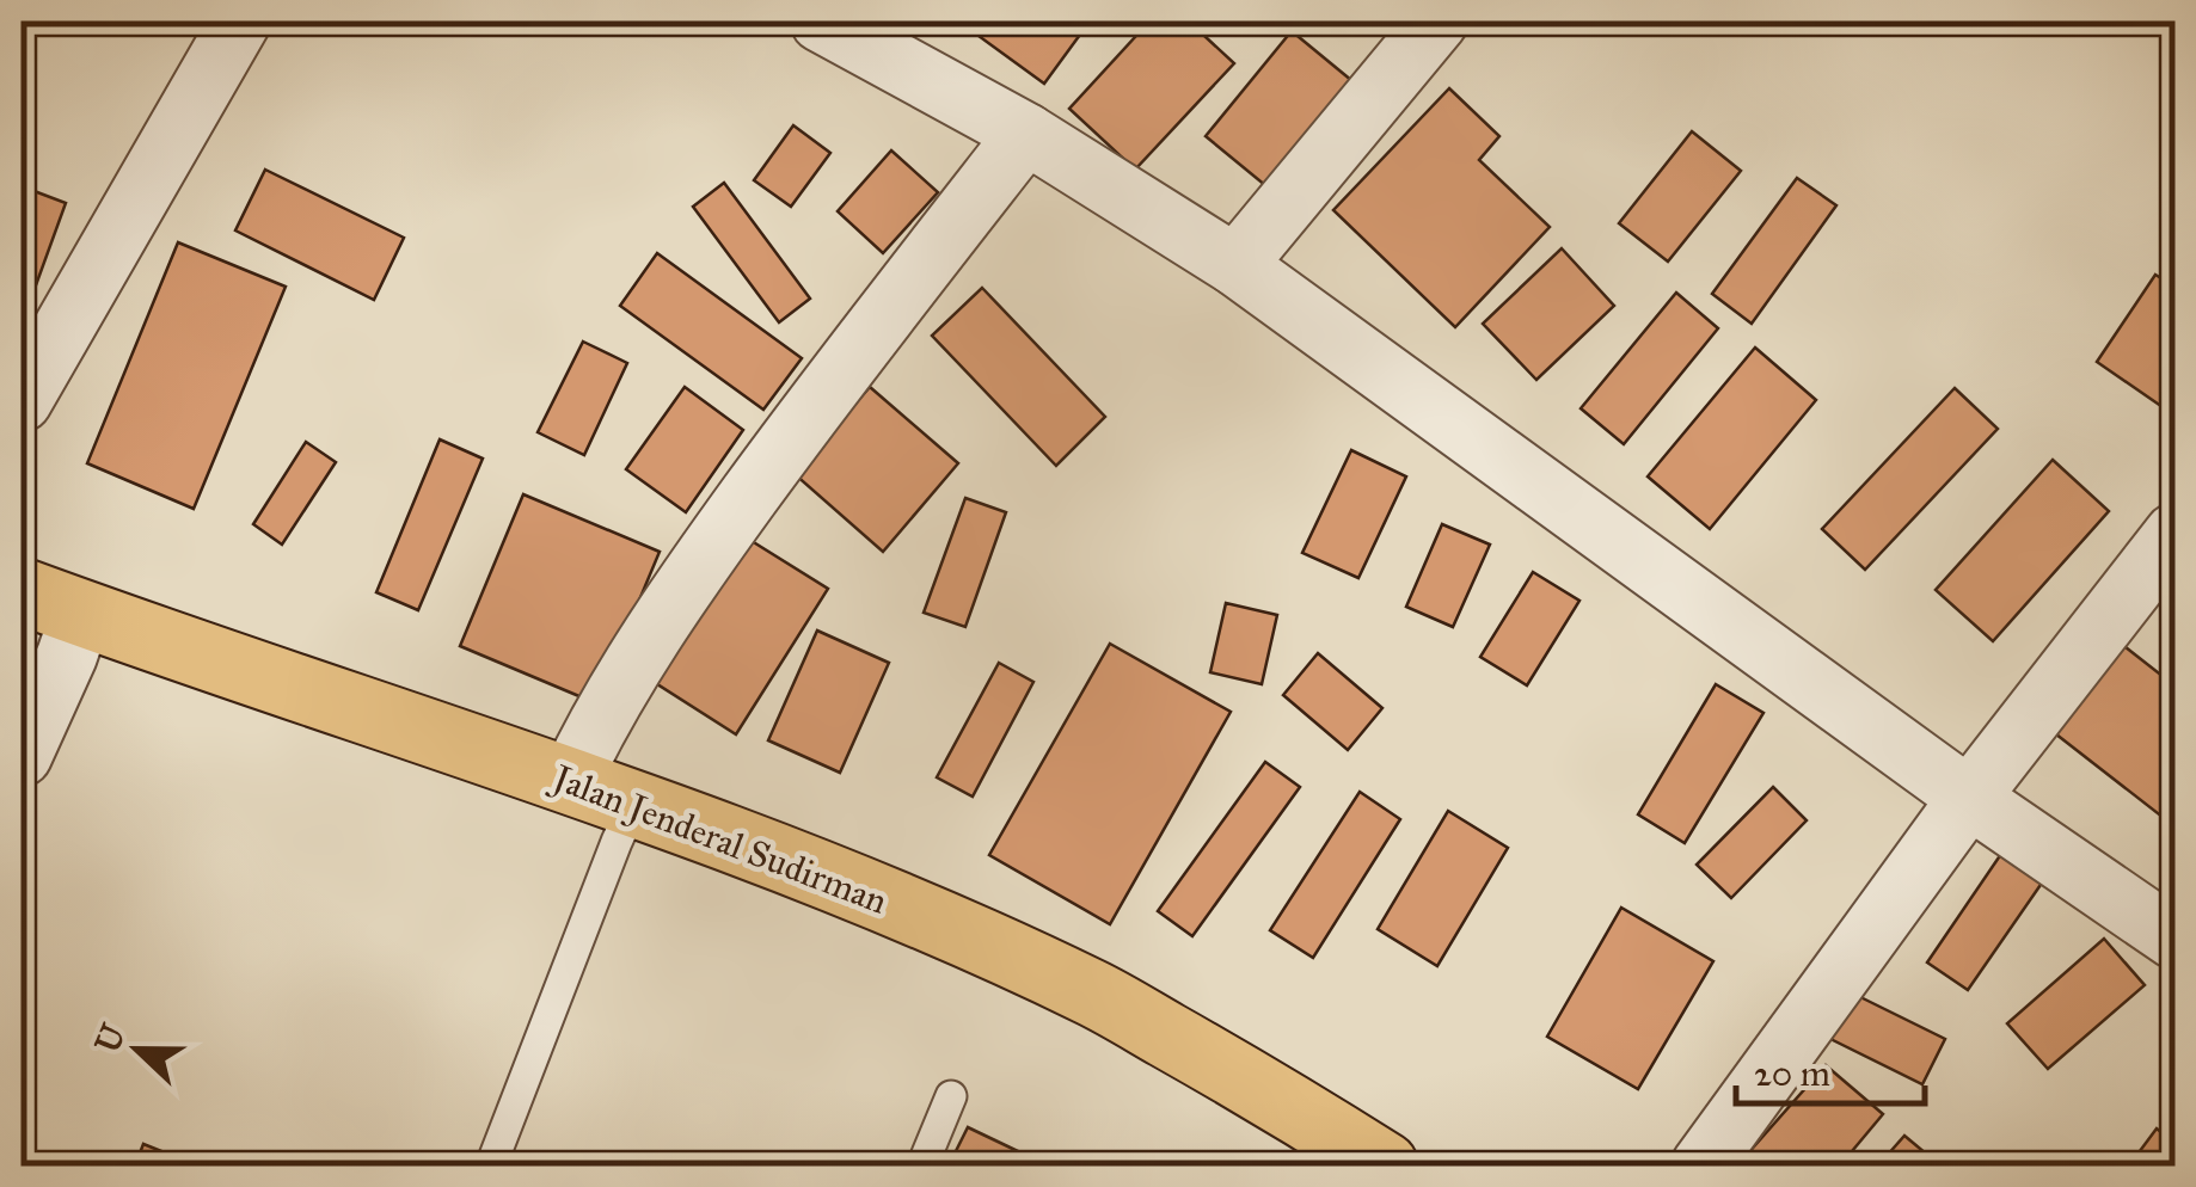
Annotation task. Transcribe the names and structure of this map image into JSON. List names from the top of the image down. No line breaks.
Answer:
{"streets":{"highway":["Jalan Jenderal Sudirman"]},"scale_bar":"20 m","north":"left"}
